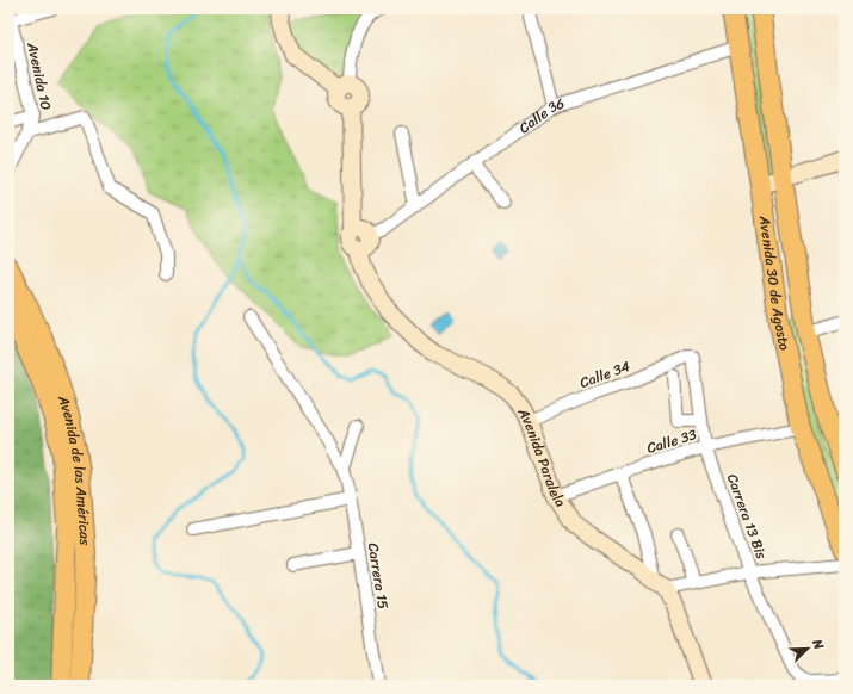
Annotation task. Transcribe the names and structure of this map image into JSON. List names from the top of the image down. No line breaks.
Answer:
{"streets":{"main road":["Avenida 30 de Agosto","Avenida Paralela","Avenida de las Américas"],"street":["Avenida 10","Calle 36","Calle 34","Calle 33","Carrera 13 Bis","Carrera 15"]},"crossings":[["Calle 36","Avenida 30 de Agosto"],["Calle 36","Avenida Paralela"],["Avenida 30 de Agosto","Calle 33"],["Calle 34","Avenida Paralela"],["Calle 34","Carrera 13 Bis"],["Calle 33","Avenida Paralela"],["Calle 33","Carrera 13 Bis"]],"north":"top right"}
